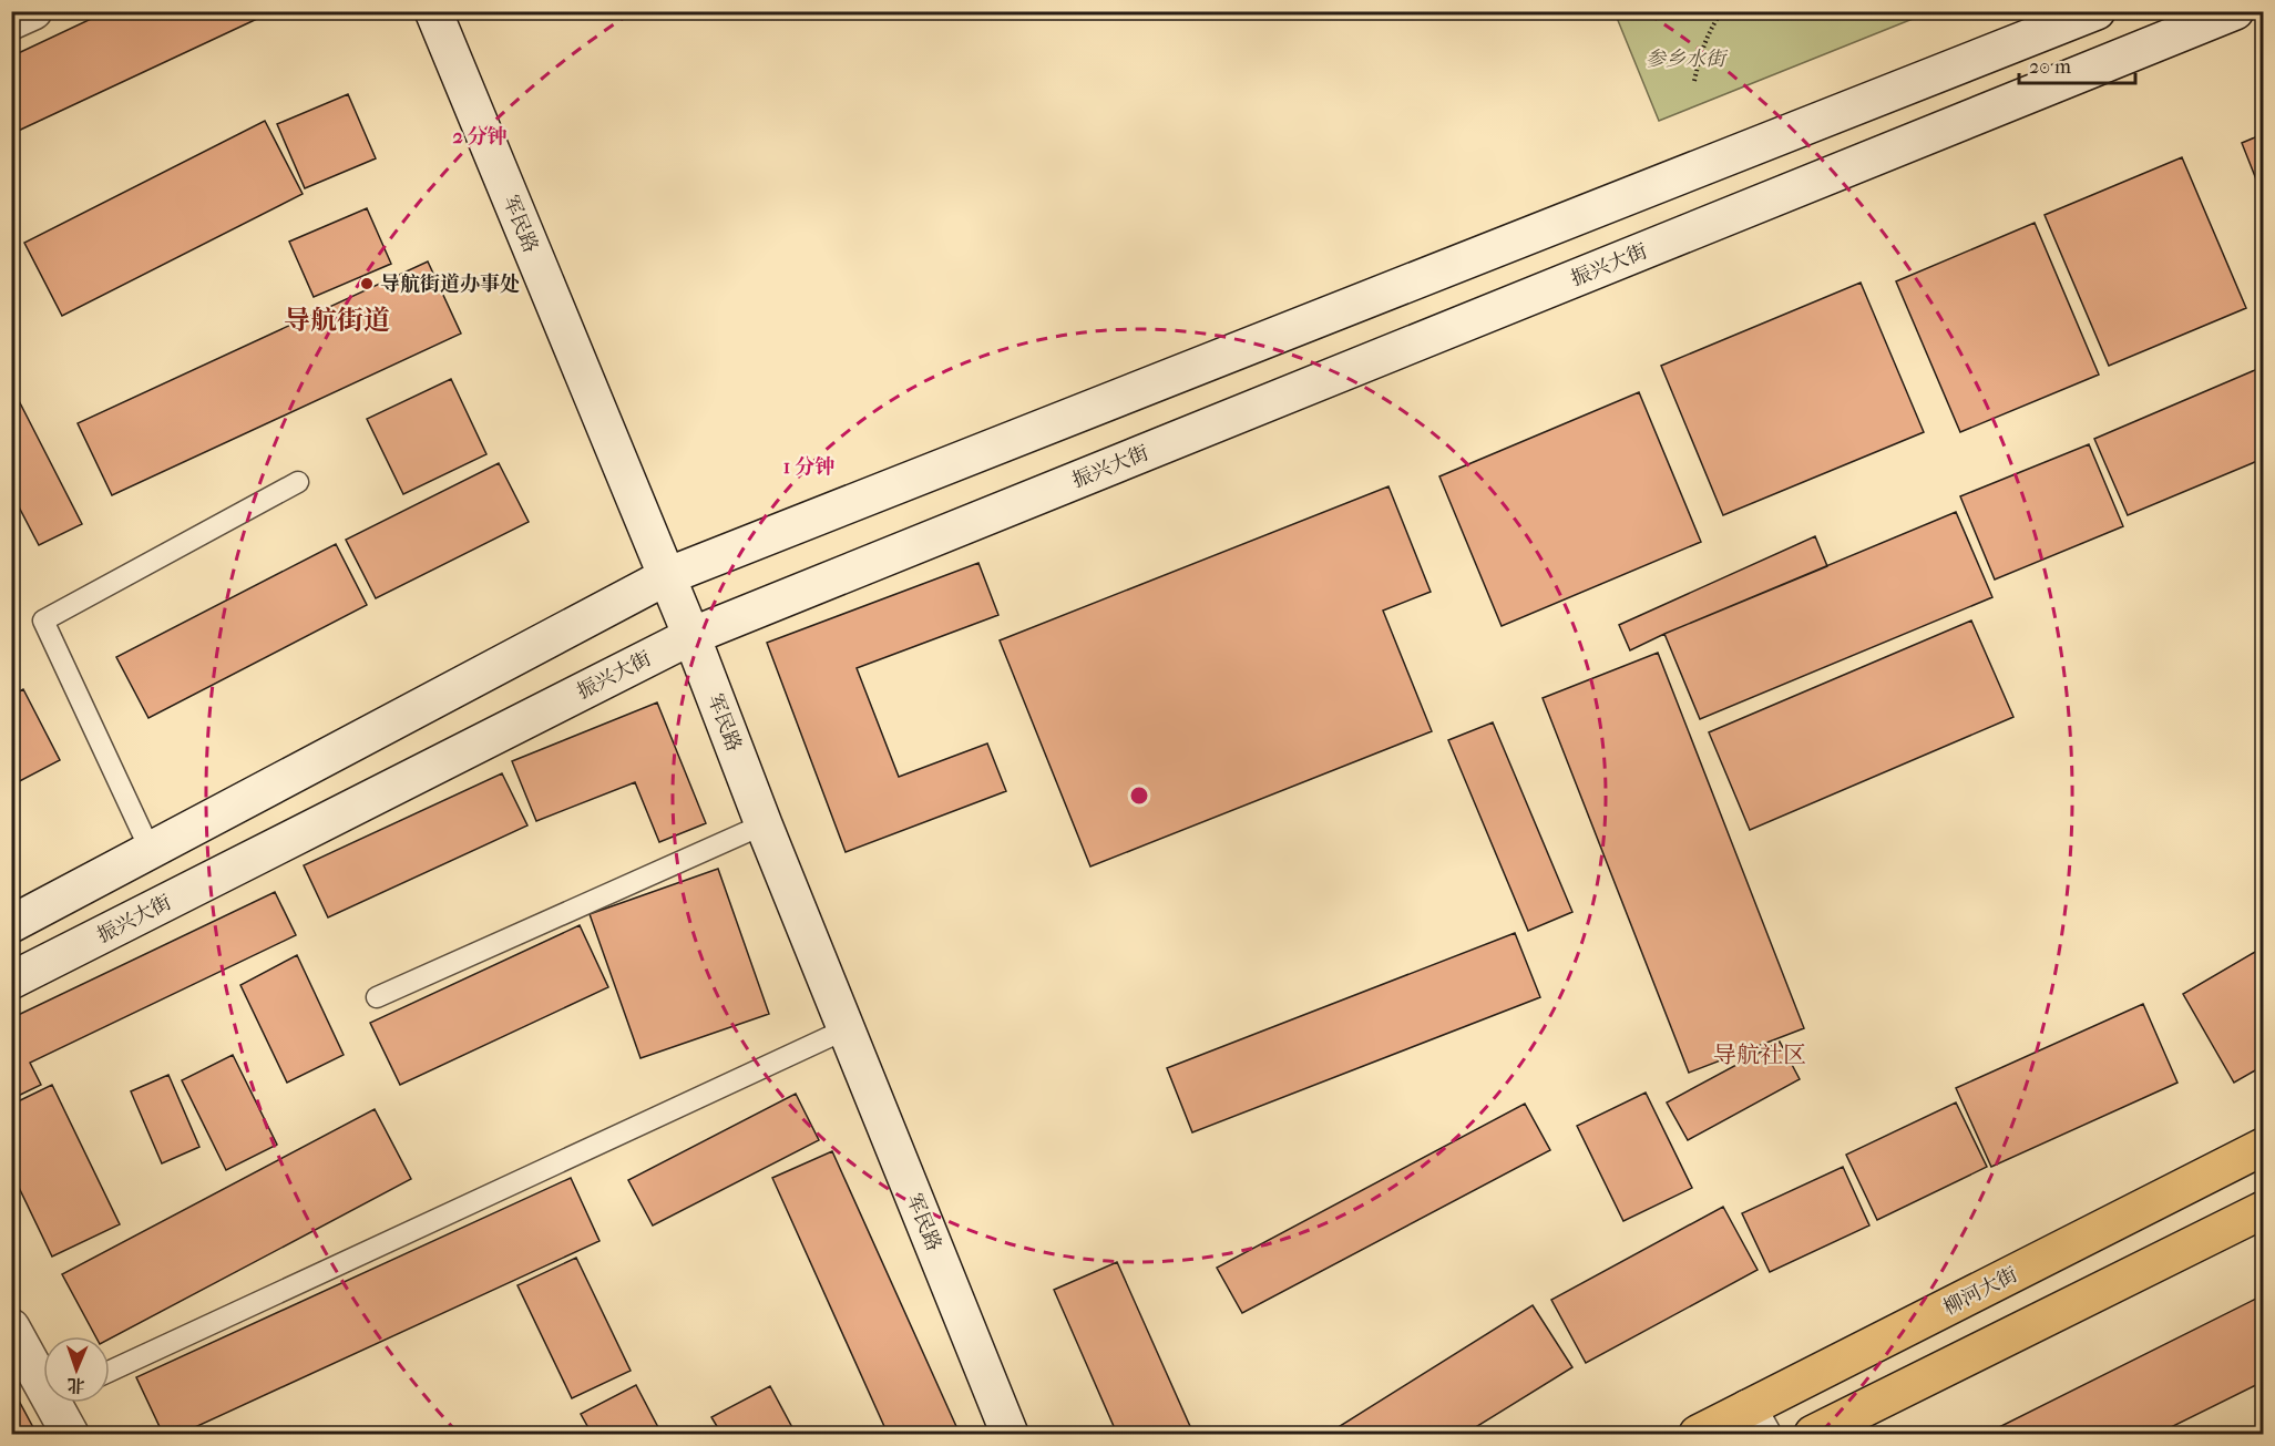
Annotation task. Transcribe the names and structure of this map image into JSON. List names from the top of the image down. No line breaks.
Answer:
{"streets":{"main road":["柳河大街"],"street":["军民路","振兴大街"]},"crossings":[["军民路","振兴大街"]],"districts":["导航街道","导航社区"],"parks":["参乡水街"],"places":["导航街道办事处"],"scale_bar":"20 m","north":"bottom","rings":["2 分钟","1 分钟"]}
